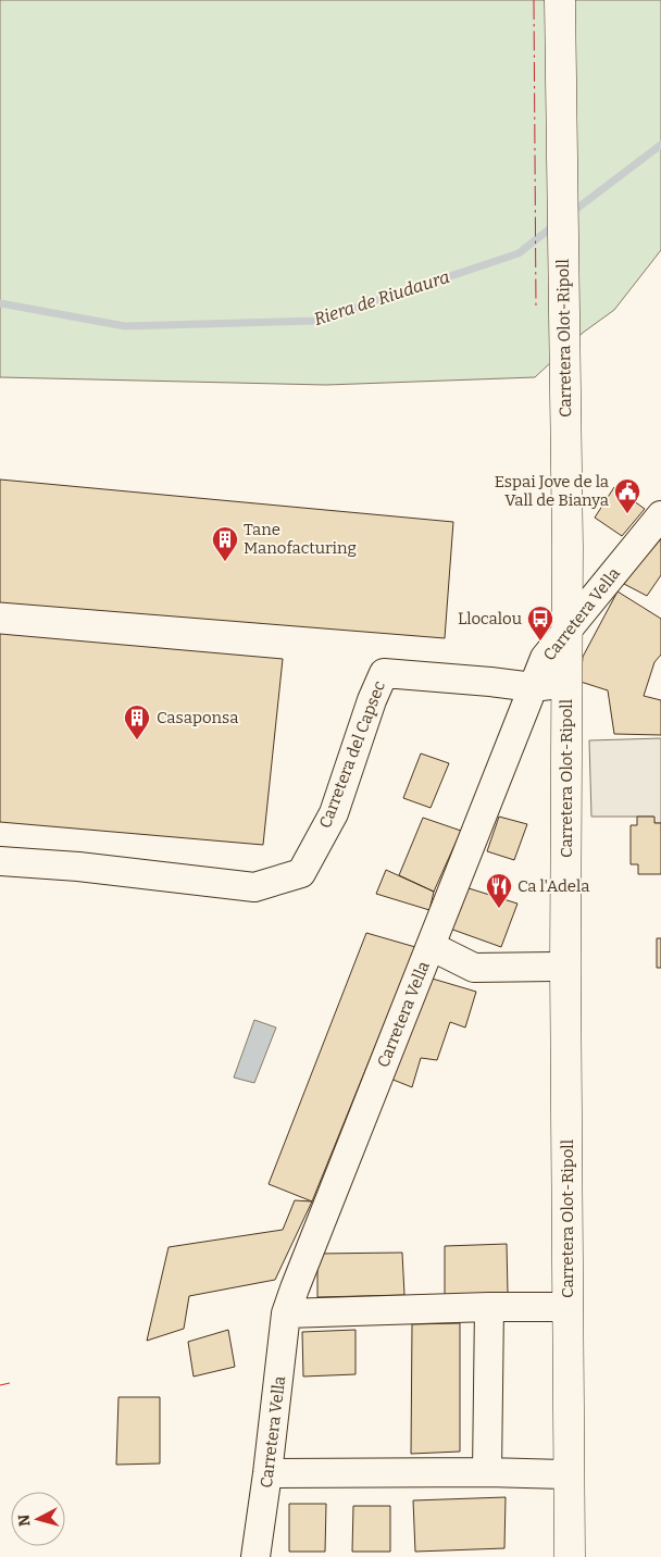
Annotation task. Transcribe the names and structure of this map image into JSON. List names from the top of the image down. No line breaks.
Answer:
{"streets":{"main road":["Carretera Olot-Ripoll"],"street":["Carretera Vella","Carretera del Capsec"]},"crossings":[["Carretera Olot-Ripoll","Carretera Vella"],["Carretera Olot-Ripoll","Carretera del Capsec"],["Carretera Vella","Carretera del Capsec"]],"water":["Riera de Riudaura"],"places":{"public building":["Espai Jove de la Vall de Bianya"],"building":["Tane Manofacturing","Casaponsa"],"bus stop":["Llocalou"],"restaurant":["Ca l'Adela"]},"north":"left"}
